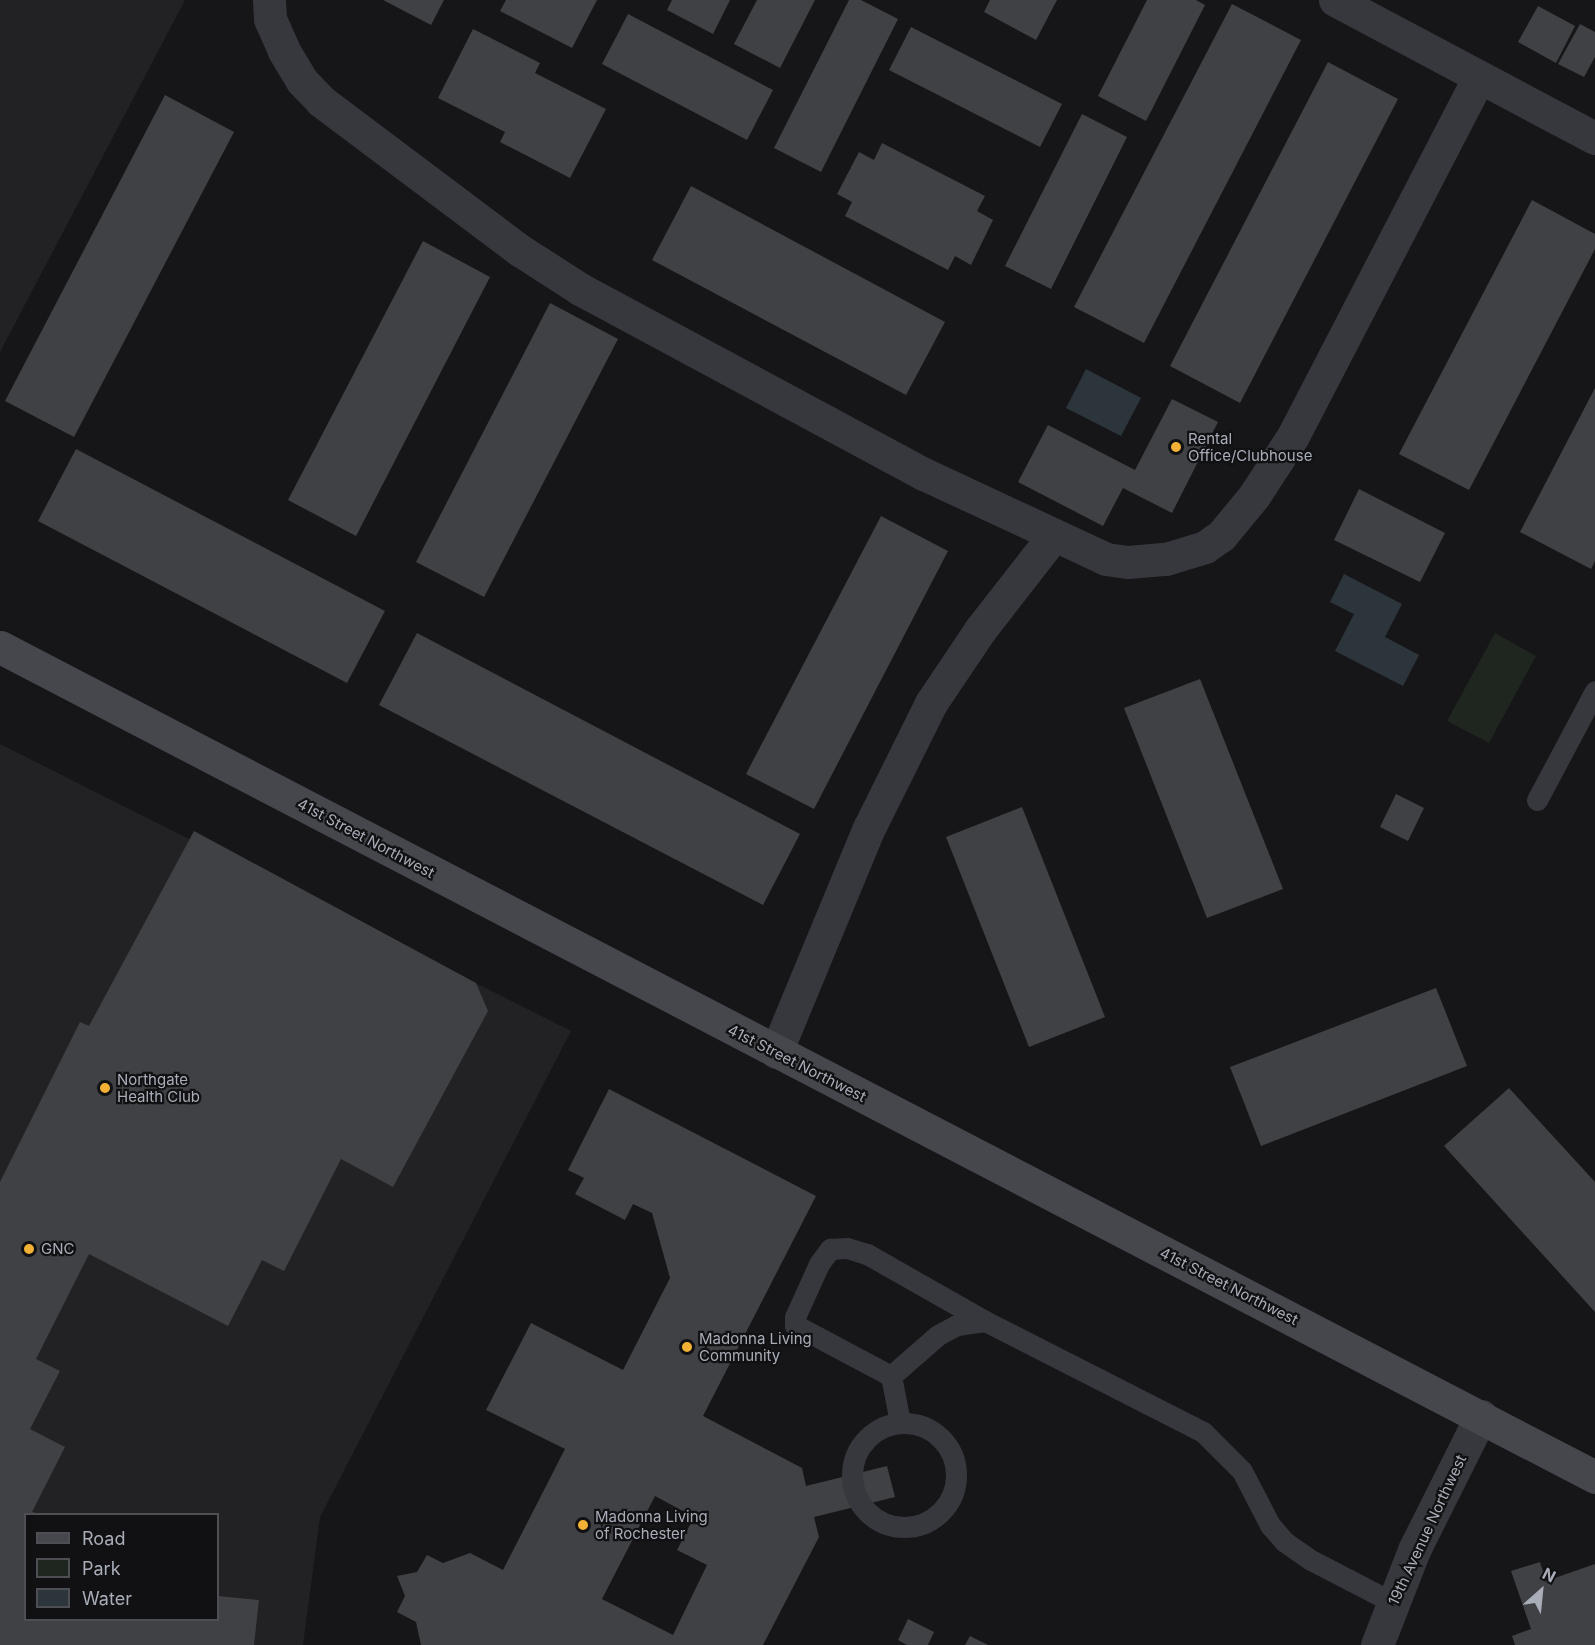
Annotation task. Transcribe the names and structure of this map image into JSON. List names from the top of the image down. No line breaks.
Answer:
{"streets":{"main road":["41st Street Northwest"],"street":["19th Avenue Northwest"]},"crossings":[["41st Street Northwest","19th Avenue Northwest"]],"places":["Rental Office/Clubhouse","Northgate Health Club","GNC","Madonna Living Community","Madonna Living of Rochester"],"legend":["Road","Park","Water"],"north":"top right"}
